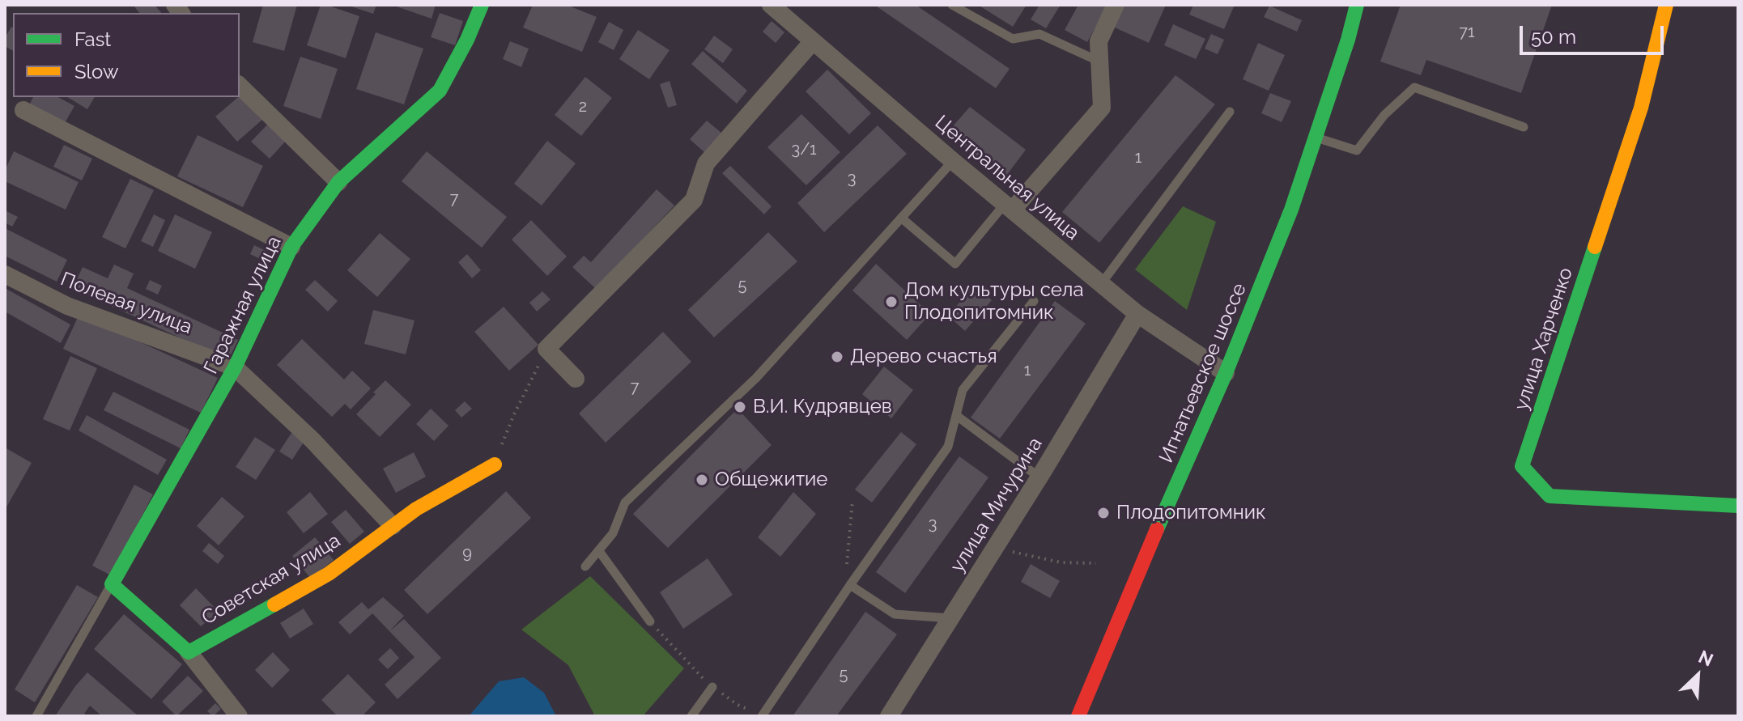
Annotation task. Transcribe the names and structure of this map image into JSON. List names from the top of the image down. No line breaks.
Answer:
{"streets":{"street":["Центральная улица","Полевая улица","Гаражная улица","улица Харченко","Игнатьевское шоссе","улица Мичурина","Советская улица"]},"crossings":[["Центральная улица","Игнатьевское шоссе"],["Центральная улица","улица Мичурина"],["Полевая улица","Гаражная улица"]],"places":["Дом культуры села Плодопитомник","Дерево счастья","В.И. Кудрявцев","Общежитие","Плодопитомник"],"house_numbers":["71","2","3/1","1","3","7","5","1","7","3","9","5"],"legend":["Fast","Slow"],"scale_bar":"50 m","north":"top right"}
